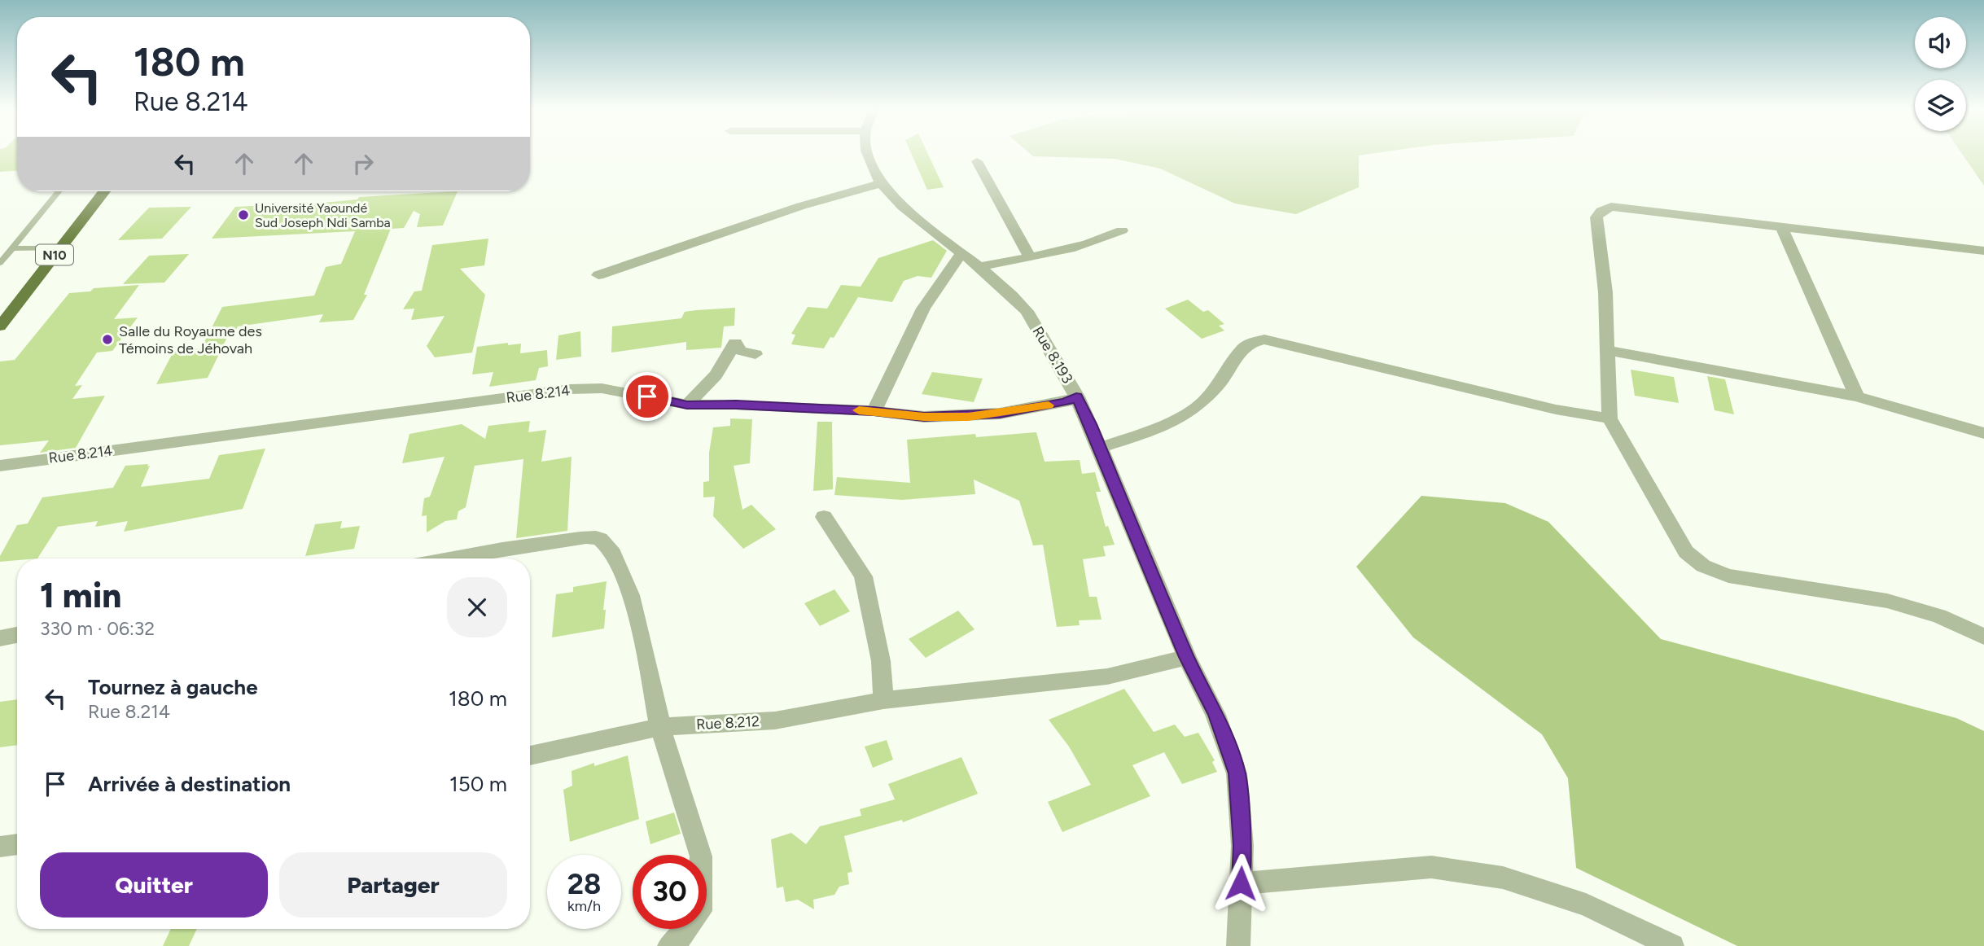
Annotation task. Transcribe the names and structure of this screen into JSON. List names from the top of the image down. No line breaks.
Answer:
{"streets":{"highway":["N10"],"street":["Rue 8.193","Rue 8.214","Rue 8.212"]},"crossings":[["Rue 8.193","Rue 8.214"],["Rue 8.193","Rue 8.212"]],"places":["Université Yaoundé Sud Joseph Ndi Samba","Salle du Royaume des Témoins de Jéhovah"],"page":{"turn":["180 m","Rue 8.214"],"heading":["1 min","330 m · 06:32"],"list":[{"name":"Tournez à gauche","note":"Rue 8.214","value":"180 m"},{"name":"Arrivée à destination","value":"150 m"}],"buttons":["Quitter","Partager"],"speed":"28 km/h","limit":"30"}}
